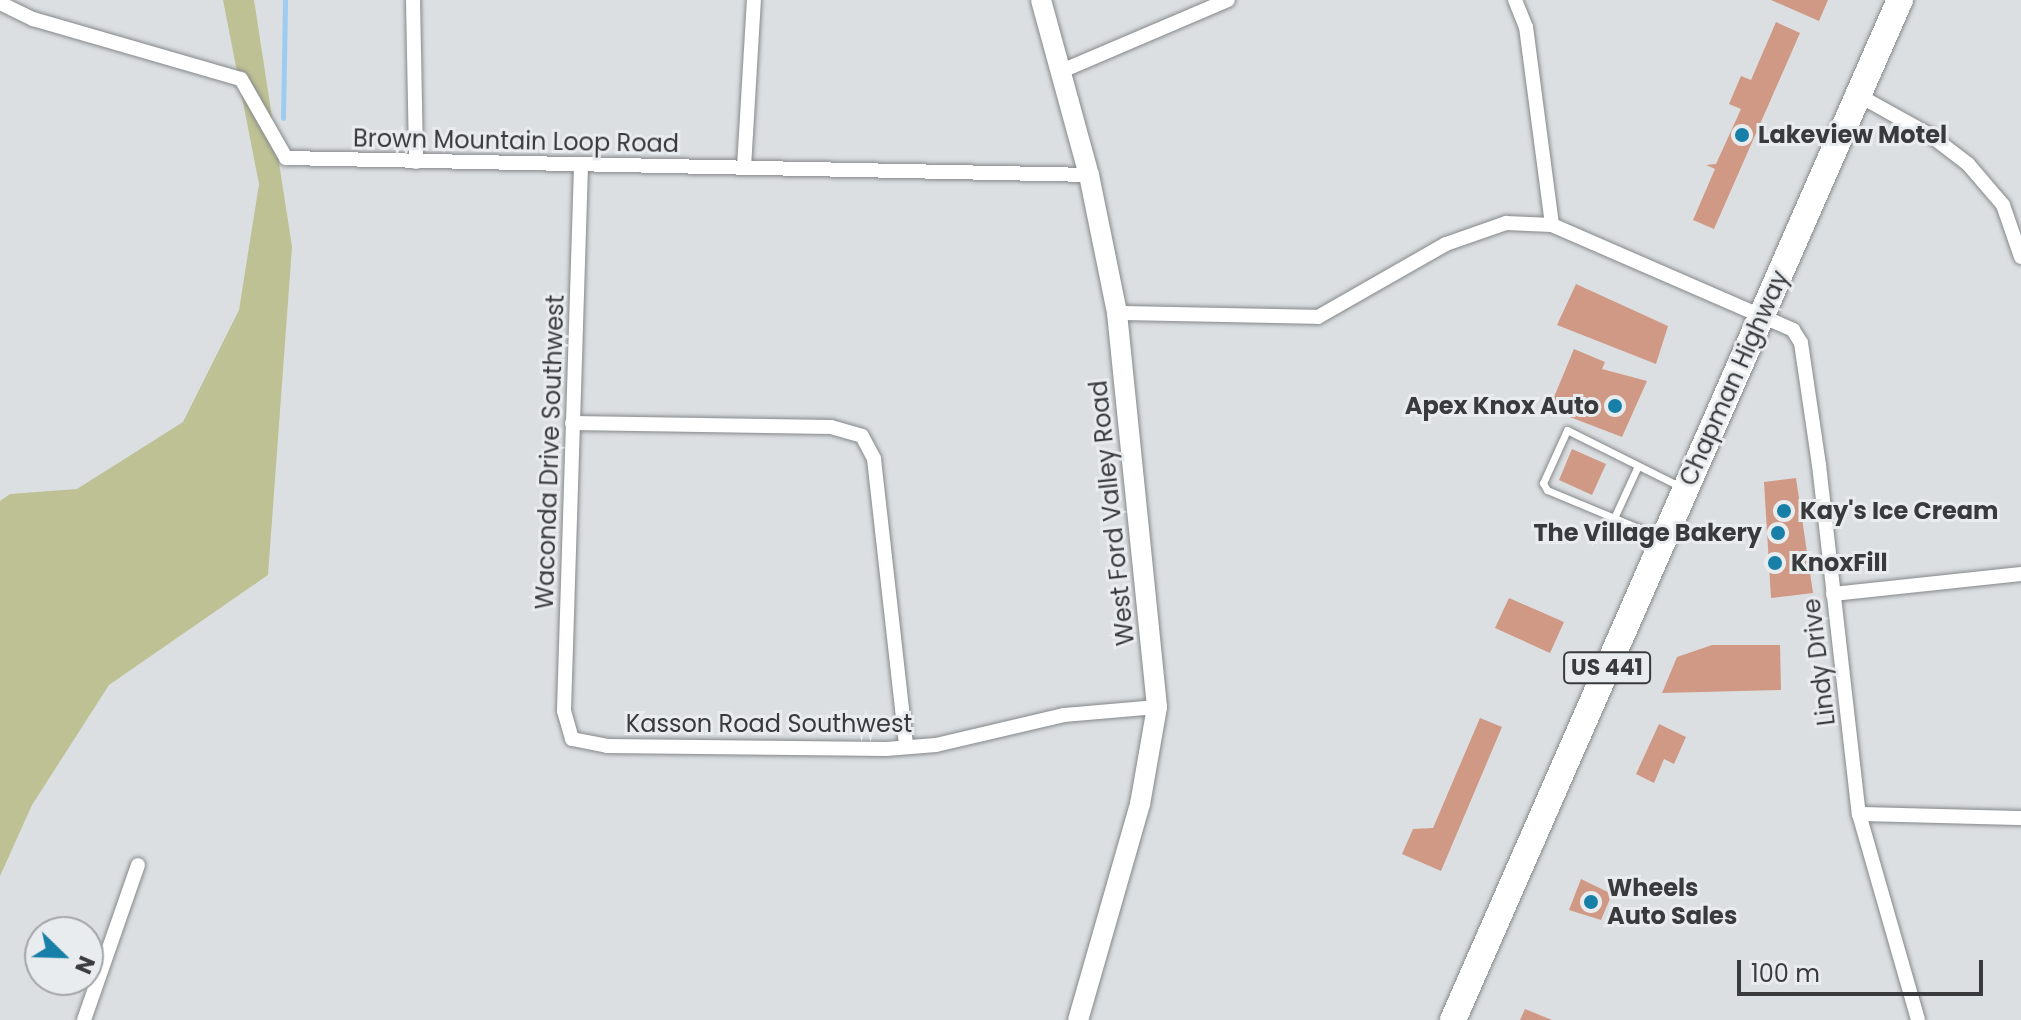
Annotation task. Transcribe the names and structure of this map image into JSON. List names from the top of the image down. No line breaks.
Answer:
{"streets":{"highway":["Chapman Highway","US 441"],"street":["Brown Mountain Loop Road","Waconda Drive Southwest","West Ford Valley Road","Lindy Drive","Kasson Road Southwest"]},"crossings":[["Brown Mountain Loop Road","Waconda Drive Southwest"],["Brown Mountain Loop Road","West Ford Valley Road"],["Chapman Highway","Lindy Drive"],["Waconda Drive Southwest","Kasson Road Southwest"],["West Ford Valley Road","Kasson Road Southwest"]],"places":["Lakeview Motel","Apex Knox Auto","Kay's Ice Cream","The Village Bakery","KnoxFill","Wheels Auto Sales"],"scale_bar":"100 m","north":"bottom right"}
